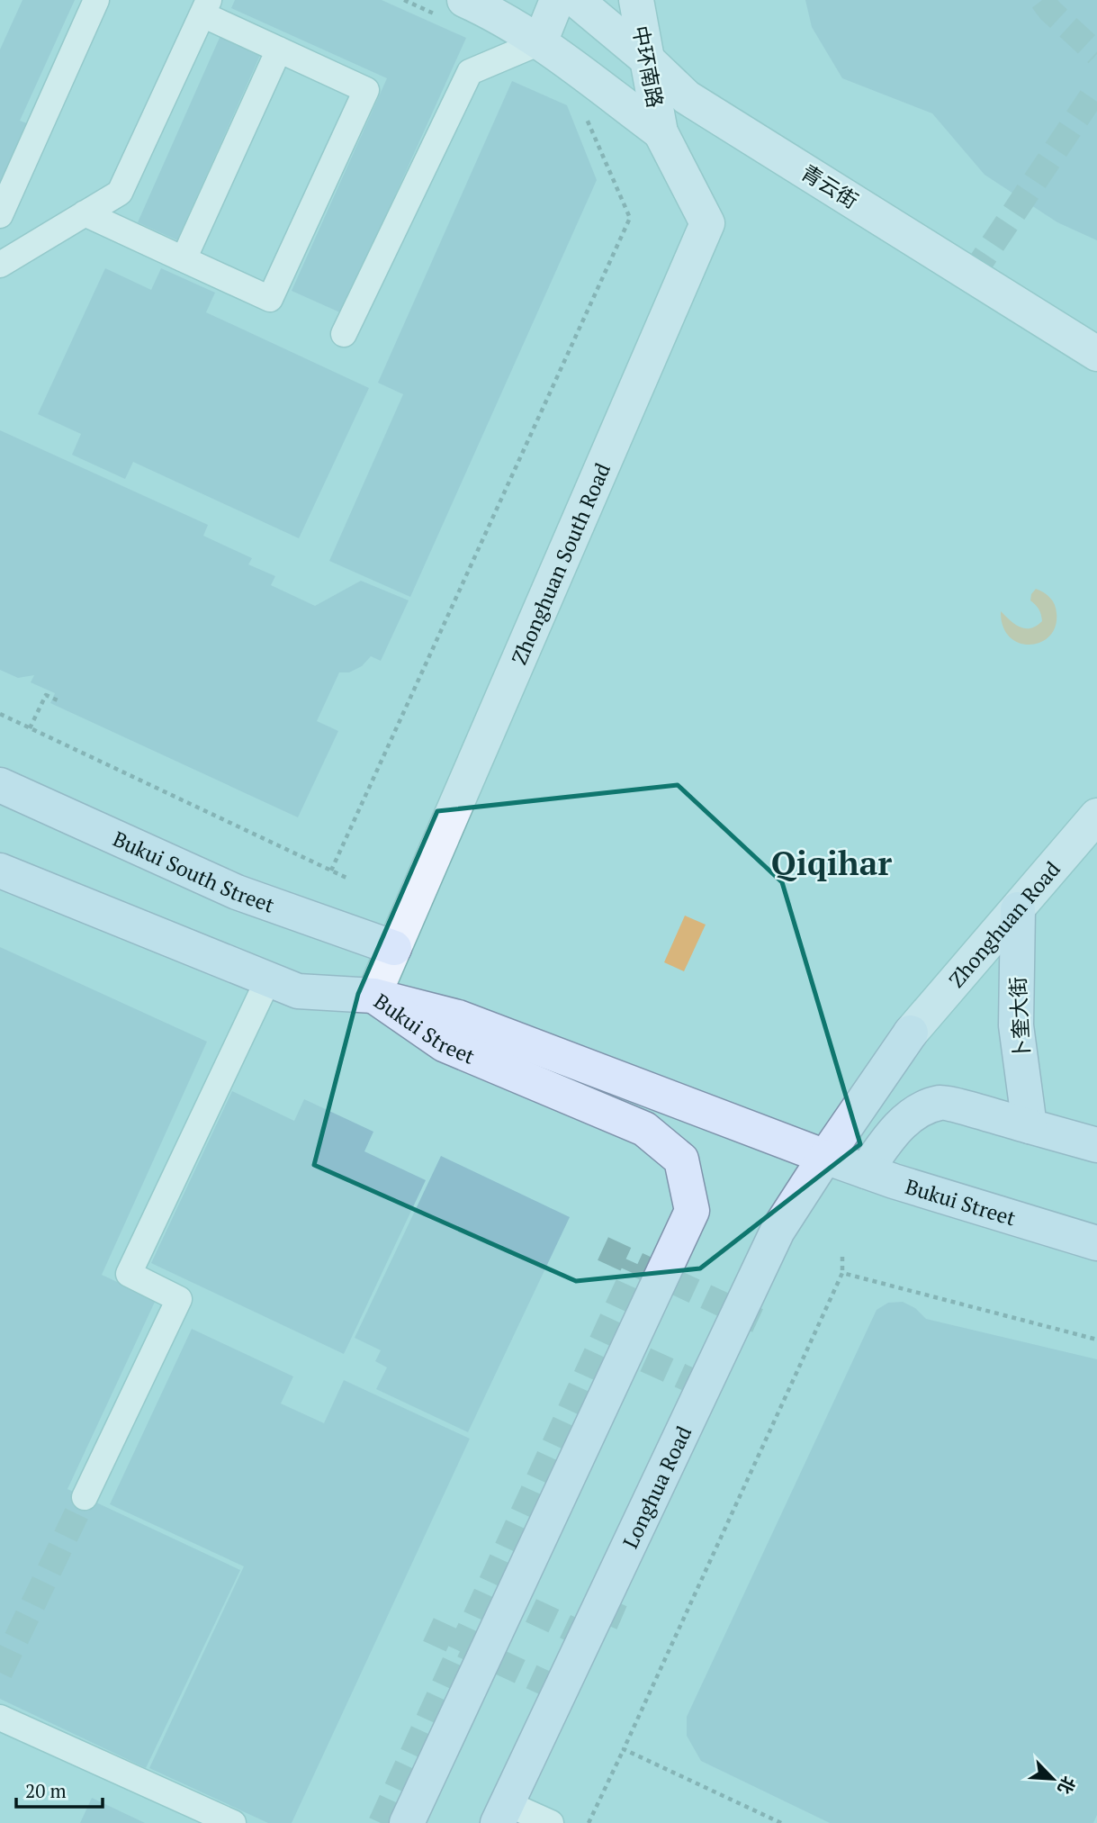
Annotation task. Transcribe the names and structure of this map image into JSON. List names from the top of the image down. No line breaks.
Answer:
{"streets":{"main road":["中环南路","青云街","Zhonghuan South Road","Bukui South Street","Zhonghuan Road","卜奎大街","Bukui Street","Longhua Road"]},"crossings":[["中环南路","青云街"],["中环南路","Zhonghuan South Road"],["Zhonghuan South Road","Bukui South Street"],["Zhonghuan South Road","Bukui Street"],["Zhonghuan Road","卜奎大街"],["Zhonghuan Road","Longhua Road"],["Bukui Street","Longhua Road"]],"districts":["Qiqihar"],"scale_bar":"20 m","north":"bottom right"}
